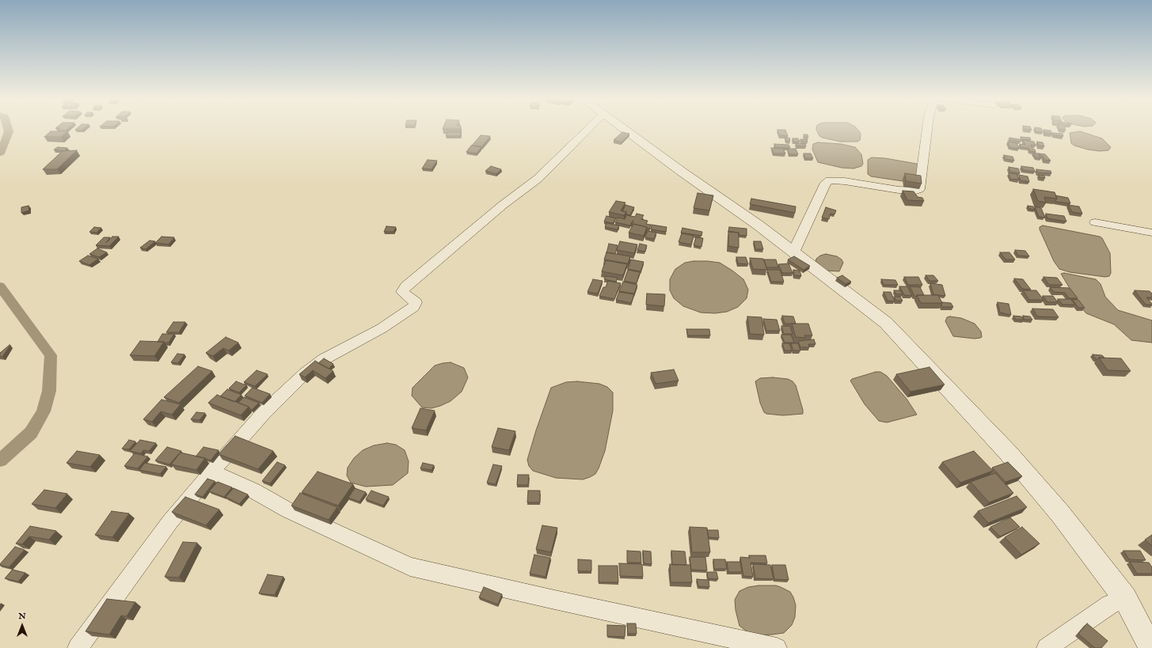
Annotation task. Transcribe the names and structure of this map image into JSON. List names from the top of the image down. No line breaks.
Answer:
{"north":"top"}
